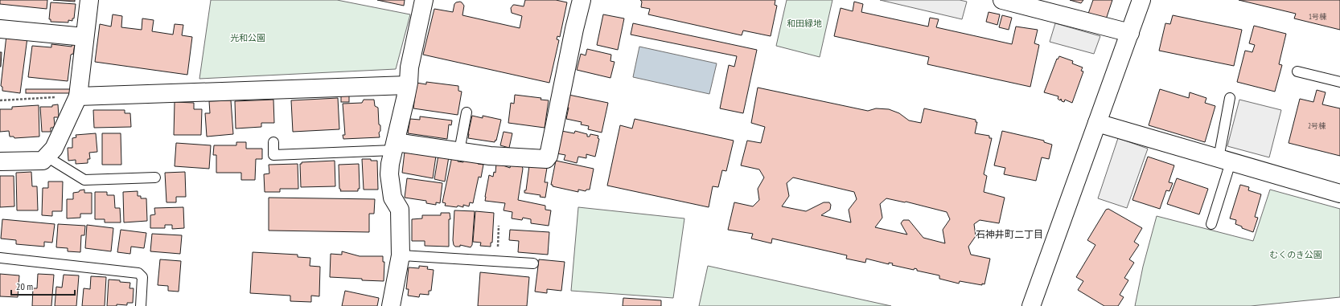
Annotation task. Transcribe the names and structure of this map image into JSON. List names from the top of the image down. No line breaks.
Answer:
{"districts":["石神井町二丁目"],"parks":["和田緑地","光和公園","むくのき公園"],"house_numbers":["1号棟","2号棟"],"scale_bar":"20 m"}
